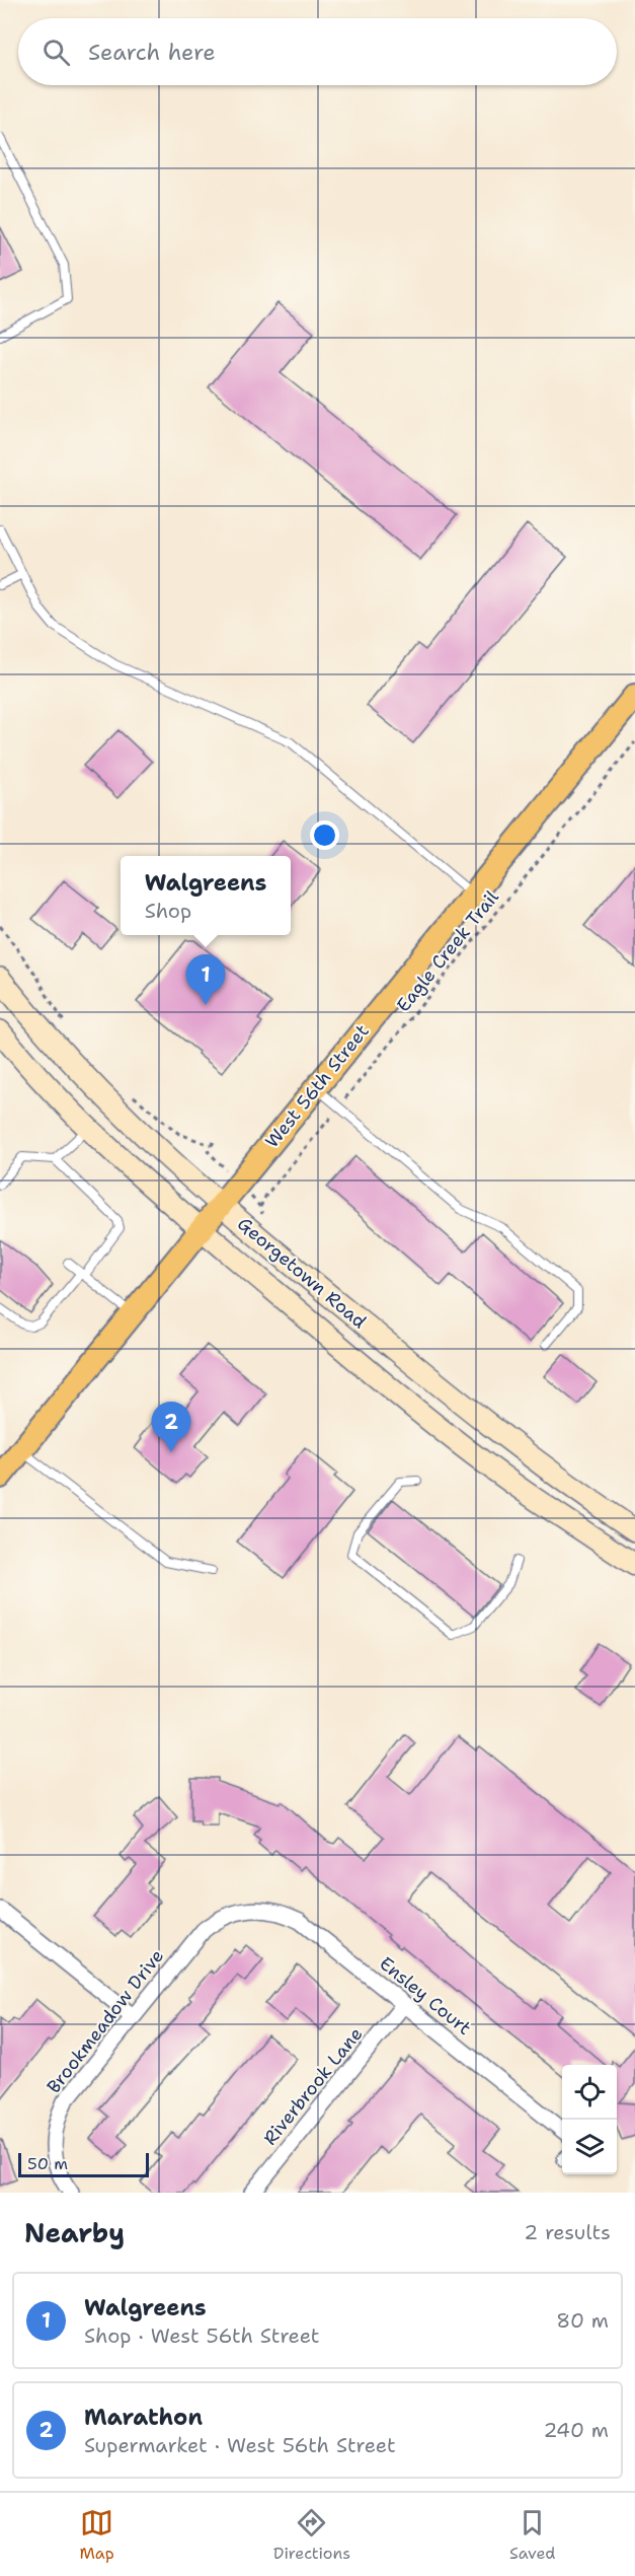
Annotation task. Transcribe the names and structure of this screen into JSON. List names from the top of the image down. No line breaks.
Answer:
{"streets":{"main road":["West 56th Street","Georgetown Road"],"street":["Ensley Court","Brookmeadow Drive","Riverbrook Lane"],"path":["Eagle Creek Trail"]},"crossings":[["West 56th Street","Georgetown Road"],["Ensley Court","Brookmeadow Drive"],["Ensley Court","Riverbrook Lane"]],"scale_bar":"50 m","page":{"search":"Search here","popup":["Walgreens","Shop"],"pins":["1","2"],"scale":"50 m","heading":["Nearby","2 results"],"list":[{"mark":"1","name":"Walgreens","note":"Shop · West 56th Street","value":"80 m"},{"mark":"2","name":"Marathon","note":"Supermarket · West 56th Street","value":"240 m"}],"nav":["Map","Directions","Saved"]}}
